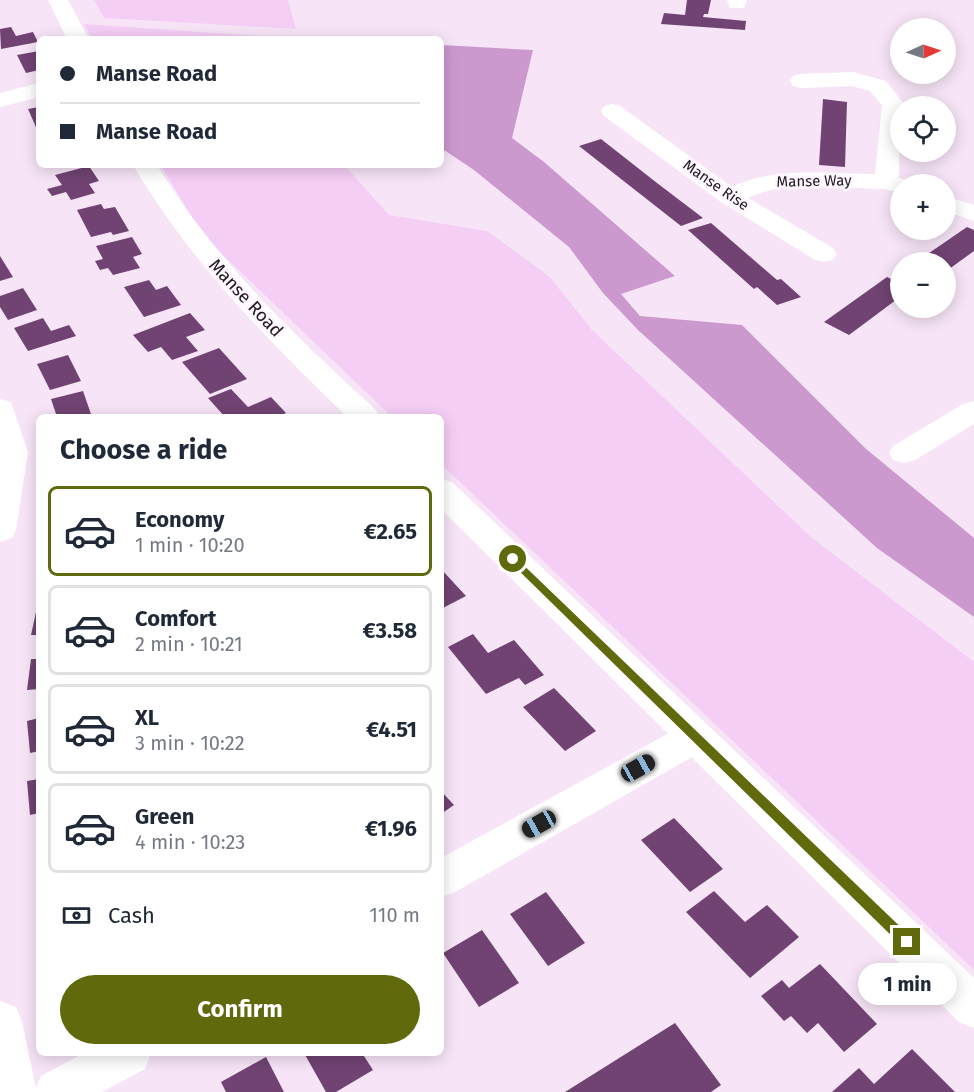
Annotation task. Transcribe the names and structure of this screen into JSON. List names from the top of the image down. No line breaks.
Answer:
{"streets":{"street":["Manse Way","Manse Rise","Manse Road"]},"crossings":[["Manse Way","Manse Rise"]],"north":"right","page":{"map_buttons":["+","−"],"banner":["Manse Road","Manse Road"],"heading":"Choose a ride","list":[{"name":"Economy","note":"1 min · 10:20","value":"€2.65"},{"name":"Comfort","note":"2 min · 10:21","value":"€3.58"},{"name":"XL","note":"3 min · 10:22","value":"€4.51"},{"name":"Green","note":"4 min · 10:23","value":"€1.96"}],"pay":["Cash","110 m"],"bubble":"1 min","buttons":"Confirm"}}
